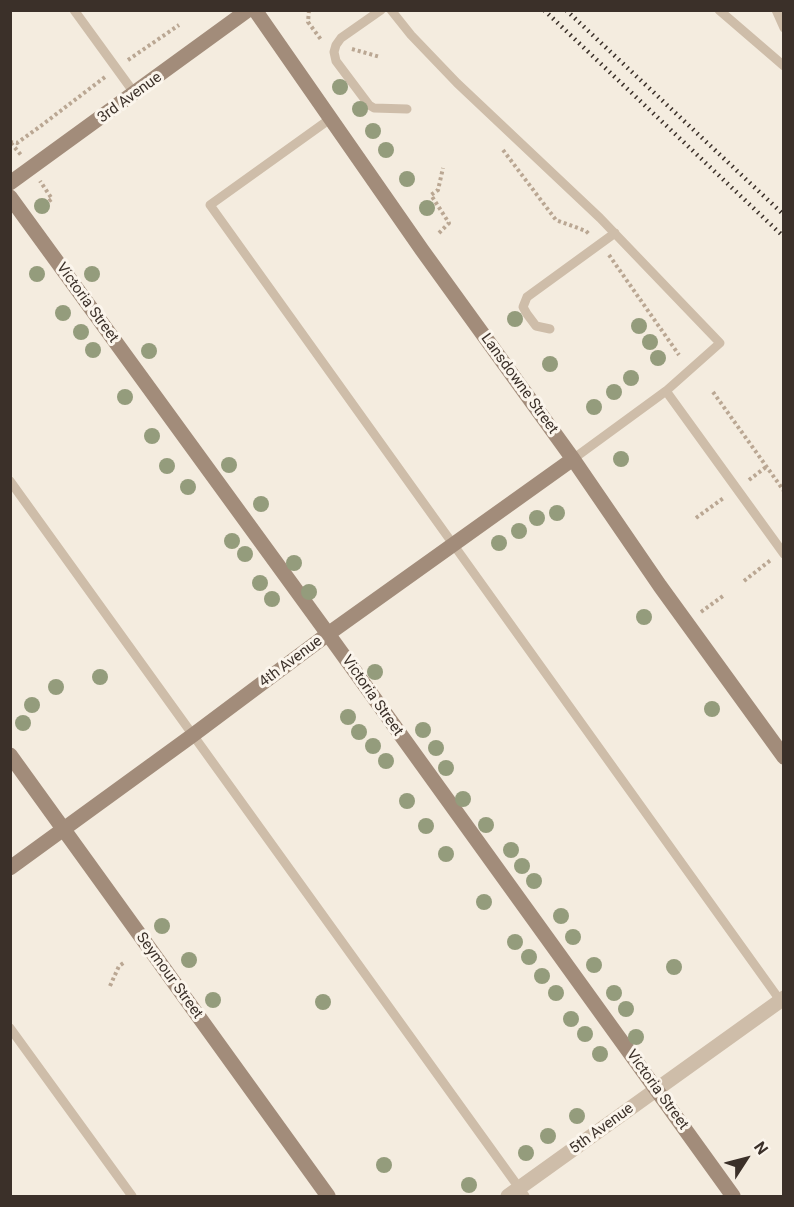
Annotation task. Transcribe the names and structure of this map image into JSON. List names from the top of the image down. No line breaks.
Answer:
{"streets":{"street":["3rd Avenue","Victoria Street","Lansdowne Street","4th Avenue","Seymour Street","5th Avenue"]},"crossings":[["Victoria Street","4th Avenue"],["Victoria Street","5th Avenue"],["Lansdowne Street","4th Avenue"],["4th Avenue","Seymour Street"]],"north":"top right"}
